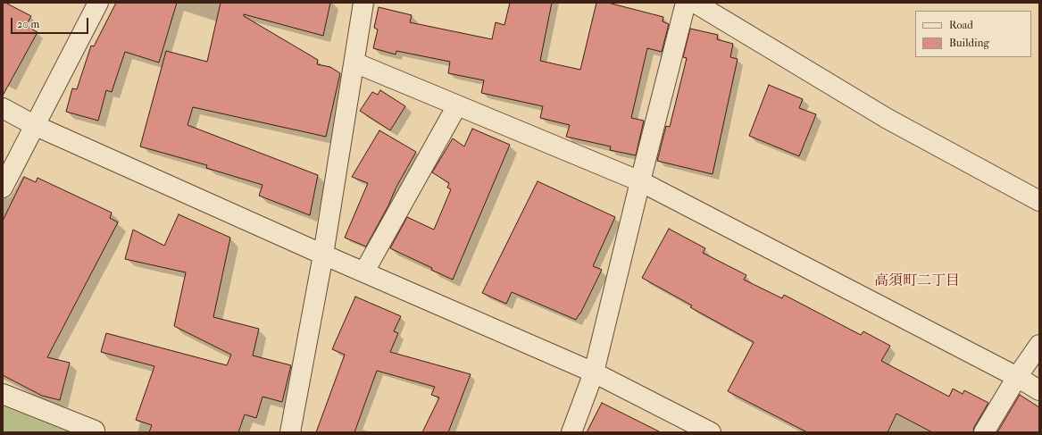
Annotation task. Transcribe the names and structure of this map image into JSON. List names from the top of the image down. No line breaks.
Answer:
{"districts":["高須町二丁目"],"legend":["Road","Building"],"scale_bar":"20 m"}
